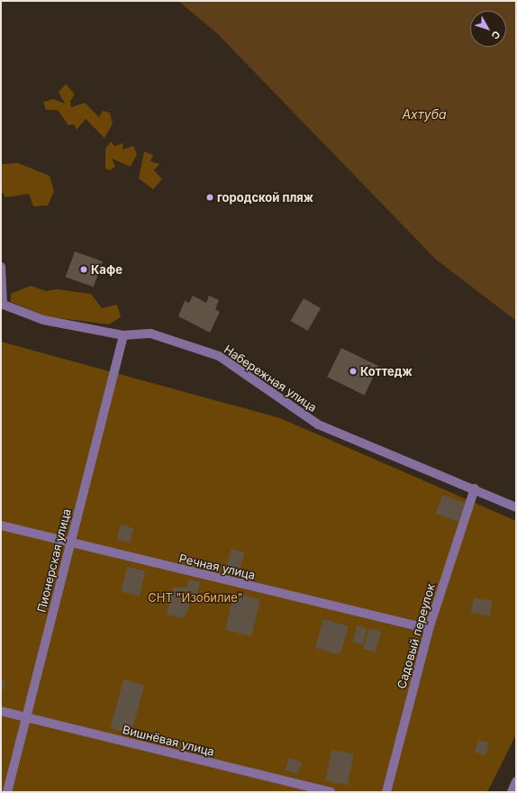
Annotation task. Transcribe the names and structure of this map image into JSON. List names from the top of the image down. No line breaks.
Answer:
{"streets":{"street":["Набережная улица","Пионерская улица","Речная улица","Садовый переулок","Вишнёвая улица"]},"crossings":[["Набережная улица","Пионерская улица"],["Набережная улица","Садовый переулок"],["Пионерская улица","Речная улица"],["Пионерская улица","Вишнёвая улица"],["Речная улица","Садовый переулок"]],"water":["Ахтуба"],"parks":["СНТ \"Изобилие\""],"places":["городской пляж","Кафе","Коттедж"],"north":"bottom right"}
